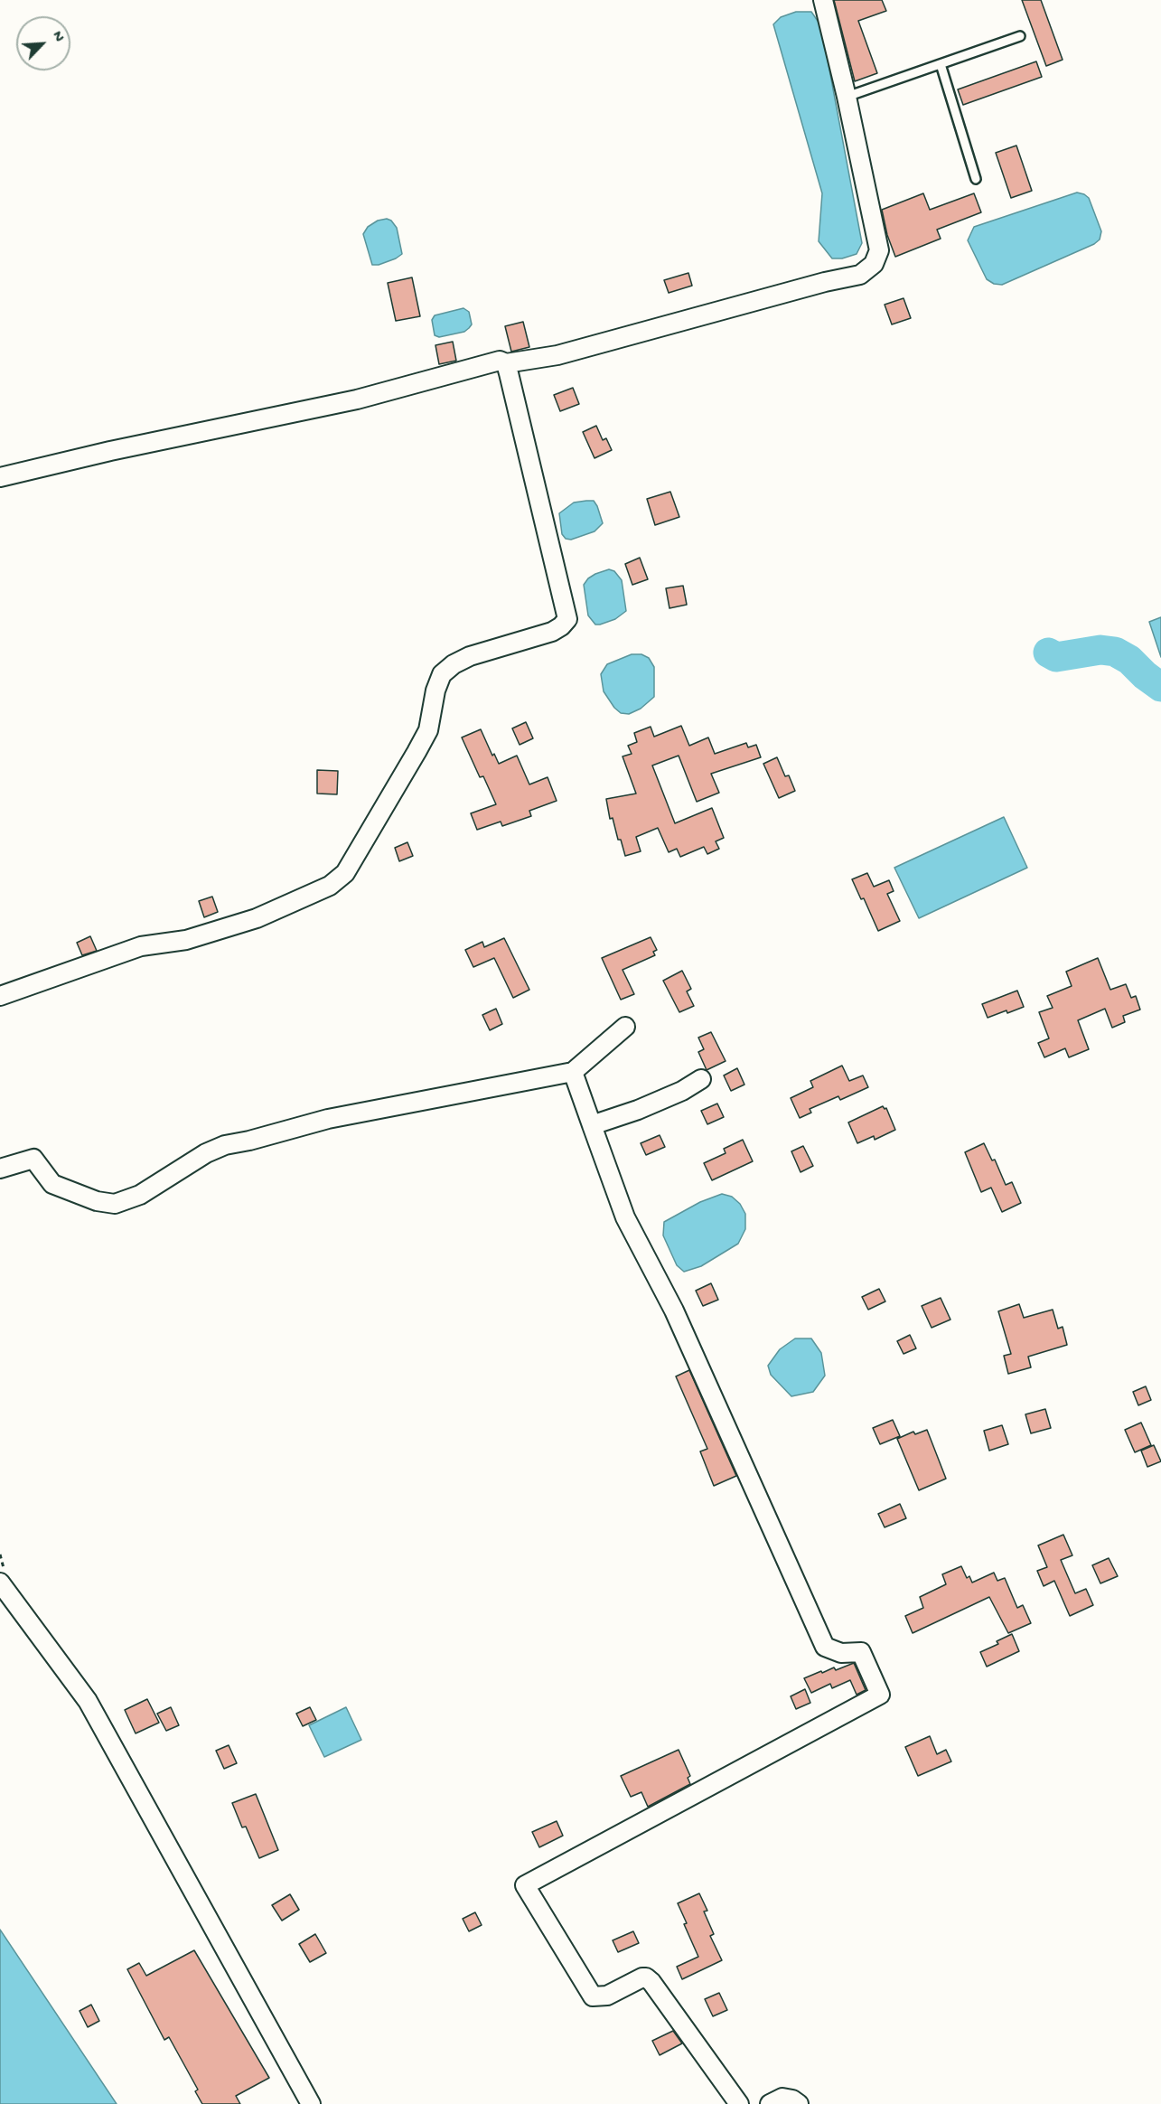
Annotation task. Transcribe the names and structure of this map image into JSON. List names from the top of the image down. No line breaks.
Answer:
{"north":"top right"}
